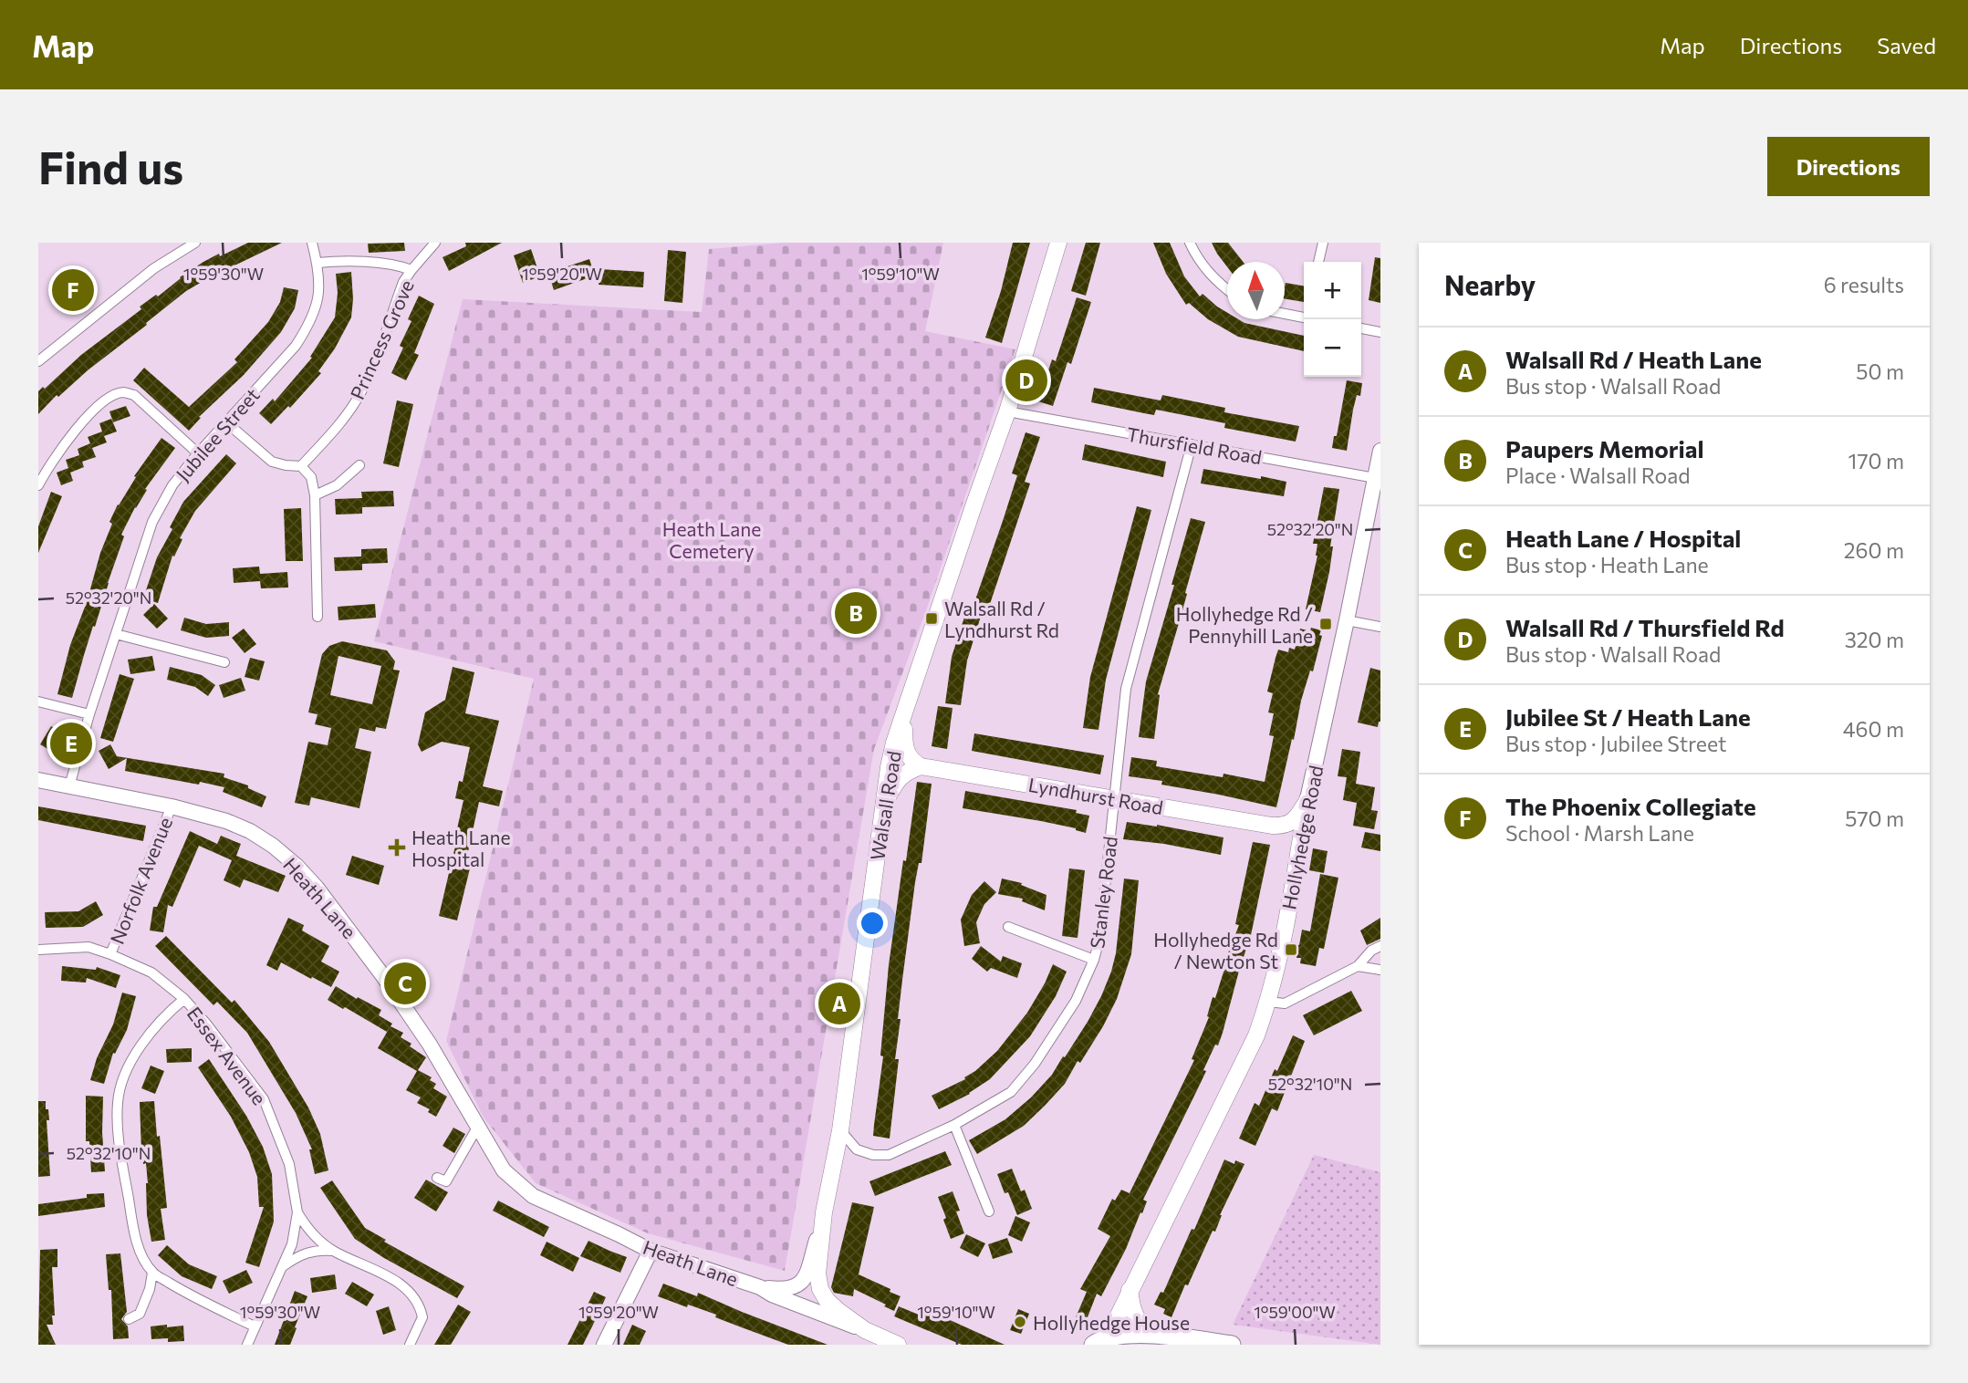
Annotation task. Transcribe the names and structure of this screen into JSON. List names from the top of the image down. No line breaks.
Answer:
{"streets":{"main road":["Lyndhurst Road","Walsall Road","Hollyhedge Road","Heath Lane"],"street":["Princess Grove","Jubilee Street","Thursfield Road","Norfolk Avenue","Stanley Road","Essex Avenue"]},"crossings":[["Princess Grove","Jubilee Street"],["Jubilee Street","Heath Lane"],["Thursfield Road","Walsall Road"],["Thursfield Road","Hollyhedge Road"],["Thursfield Road","Stanley Road"],["Lyndhurst Road","Stanley Road"],["Walsall Road","Stanley Road"],["Walsall Road","Heath Lane"],["Norfolk Avenue","Heath Lane"],["Norfolk Avenue","Essex Avenue"]],"parks":["Heath Lane Cemetery"],"places":{"transit":["Walsall Rd / Lyndhurst Rd","Hollyhedge Rd / Pennyhill Lane","Hollyhedge Rd / Newton St"],"health":["Heath Lane Hospital"],"other":["Hollyhedge House"]},"north":"top","page":{"header":"Map","nav":["Map","Directions","Saved"],"buttons":"Directions","title":"Find us","heading":["Nearby","6 results"],"map_buttons":["+","−"],"pins":["F","D","B","E","C","A"],"list":[{"mark":"A","name":"Walsall Rd / Heath Lane","note":"Bus stop · Walsall Road","value":"50 m"},{"mark":"B","name":"Paupers Memorial","note":"Place · Walsall Road","value":"170 m"},{"mark":"C","name":"Heath Lane / Hospital","note":"Bus stop · Heath Lane","value":"260 m"},{"mark":"D","name":"Walsall Rd / Thursfield Rd","note":"Bus stop · Walsall Road","value":"320 m"},{"mark":"E","name":"Jubilee St / Heath Lane","note":"Bus stop · Jubilee Street","value":"460 m"},{"mark":"F","name":"The Phoenix Collegiate","note":"School · Marsh Lane","value":"570 m"}]},"coordinates":["1°59'30\"W","1°59'20\"W","1°59'10\"W","52°32'20\"N","52°32'10\"N","1°59'00\"W"]}
